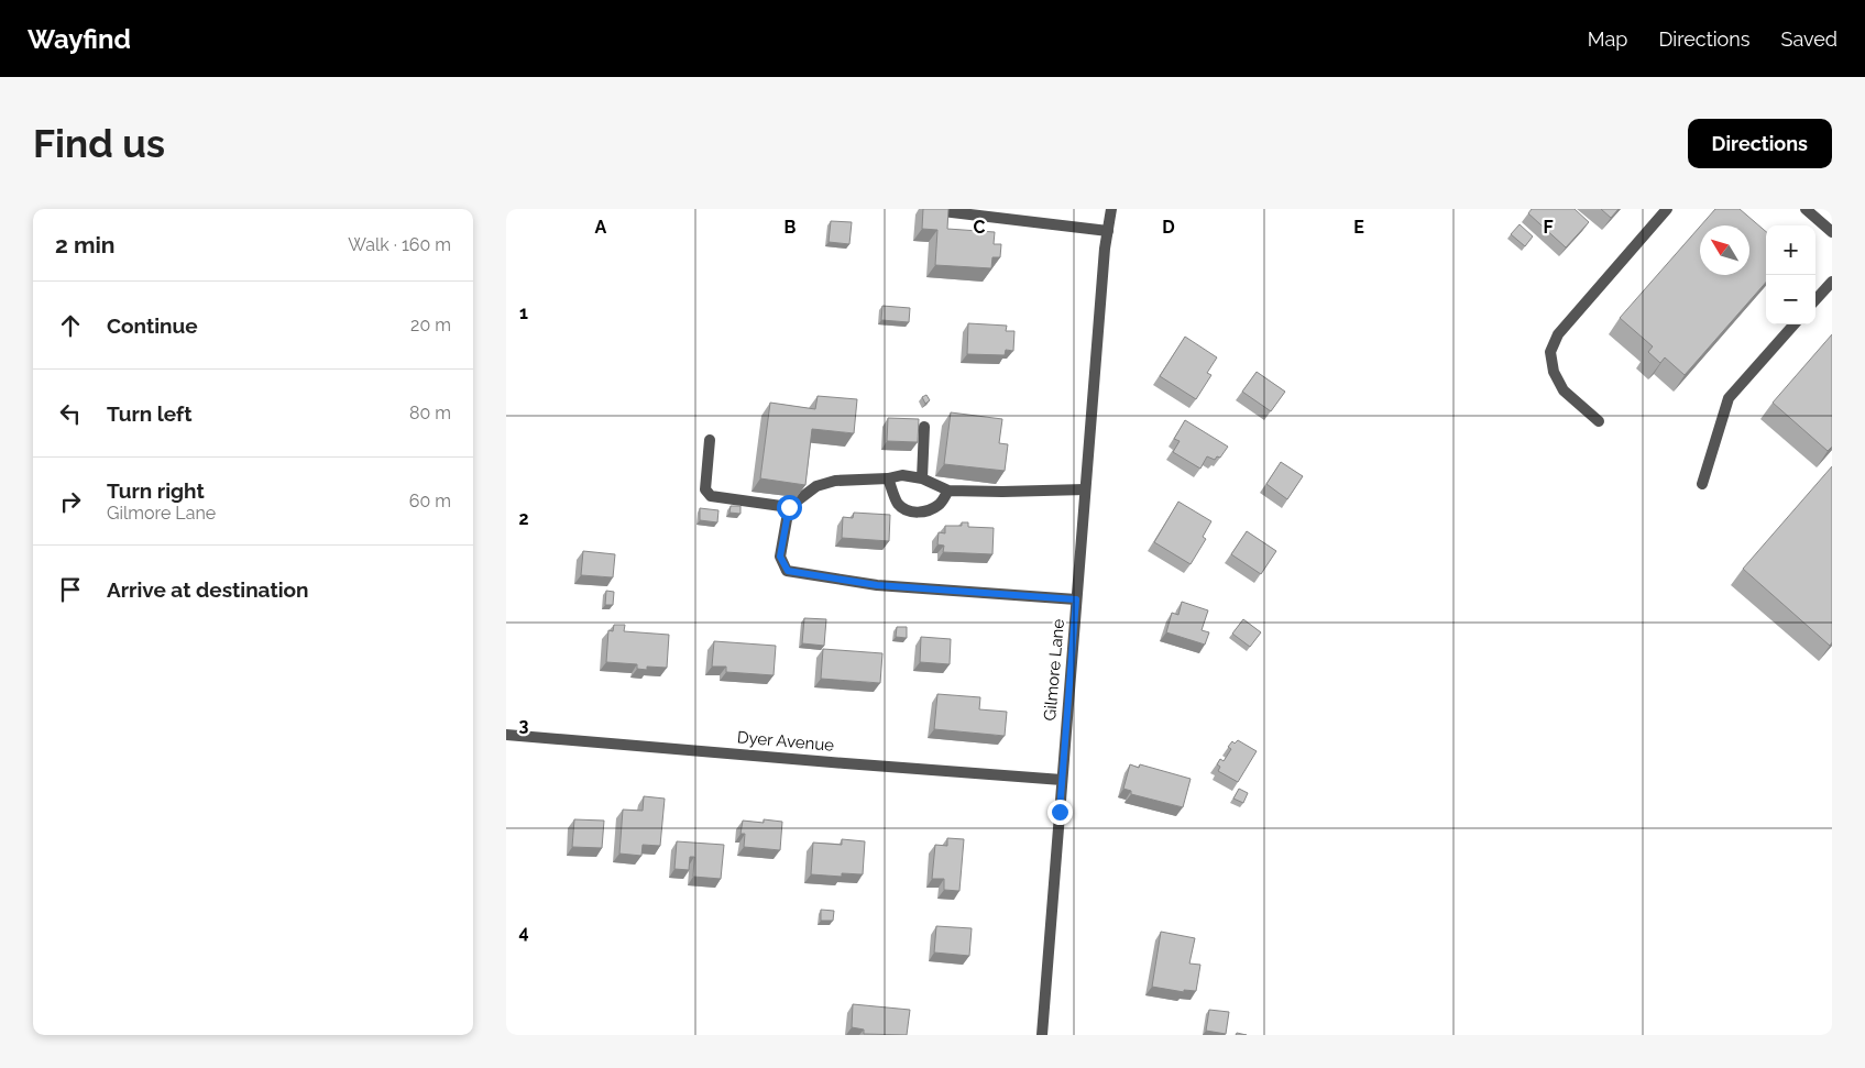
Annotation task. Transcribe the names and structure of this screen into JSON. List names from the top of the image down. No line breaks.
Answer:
{"streets":{"street":["Gilmore Lane","Dyer Avenue"]},"crossings":[["Gilmore Lane","Dyer Avenue"]],"north":"top left","page":{"header":"Wayfind","nav":["Map","Directions","Saved"],"buttons":"Directions","title":"Find us","heading":["2 min","Walk · 160 m"],"map_buttons":["+","−"],"list":[["Continue","20 m"],["Turn left","80 m"],["Turn right","Gilmore Lane","60 m"],"Arrive at destination"]},"grid":{"columns":["A","B","C","D","E","F"],"rows":["1","2","3","4"]}}
